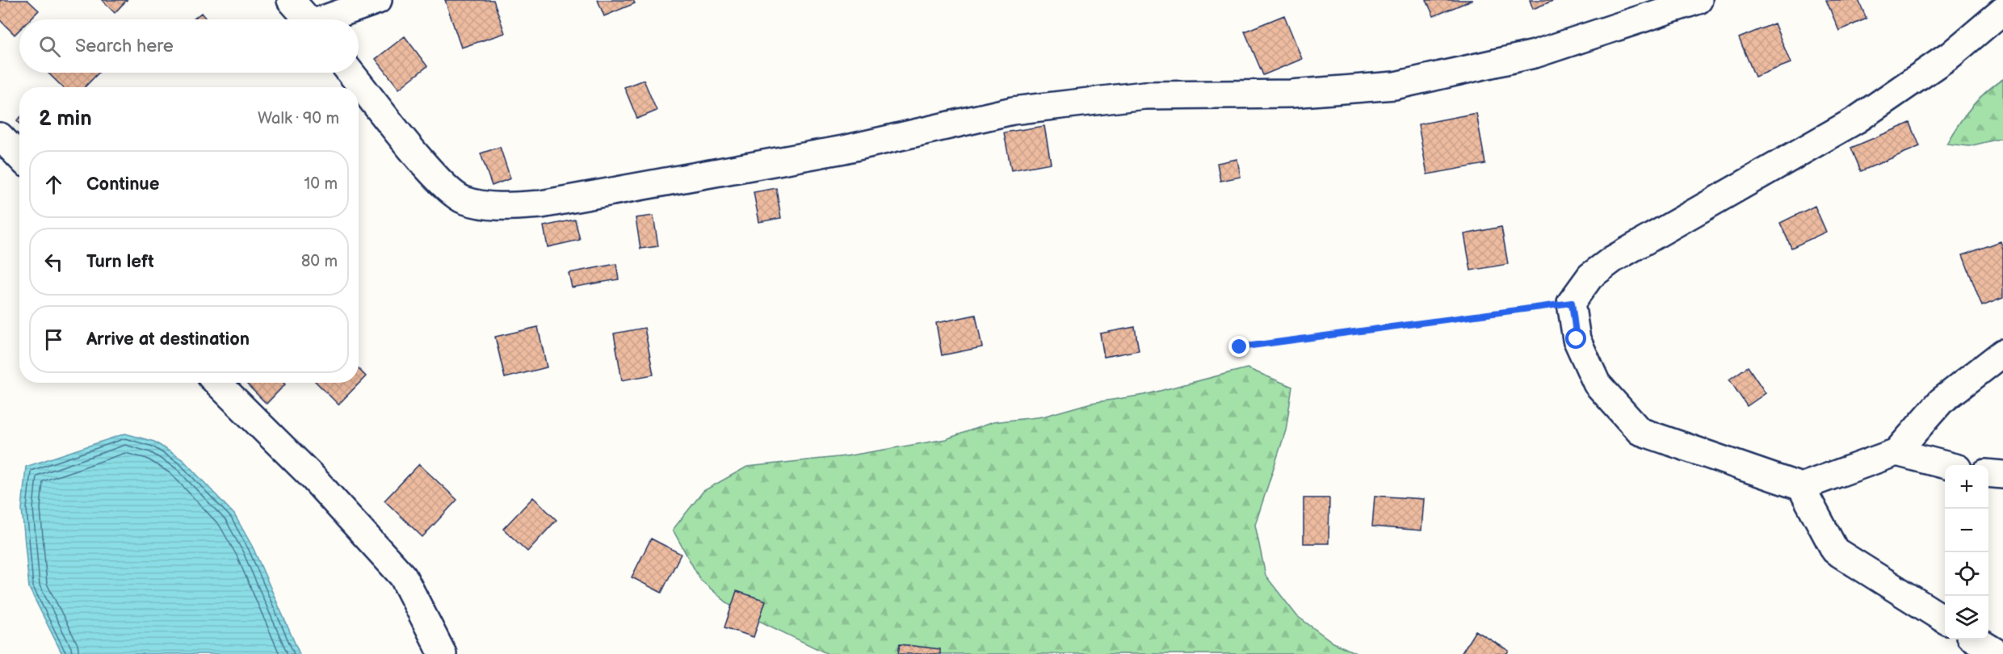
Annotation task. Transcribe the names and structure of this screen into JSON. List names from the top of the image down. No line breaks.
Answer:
{"page":{"search":"Search here","heading":["2 min","Walk · 90 m"],"list":[["Continue","10 m"],["Turn left","80 m"],"Arrive at destination"],"map_buttons":["+","−"]}}
